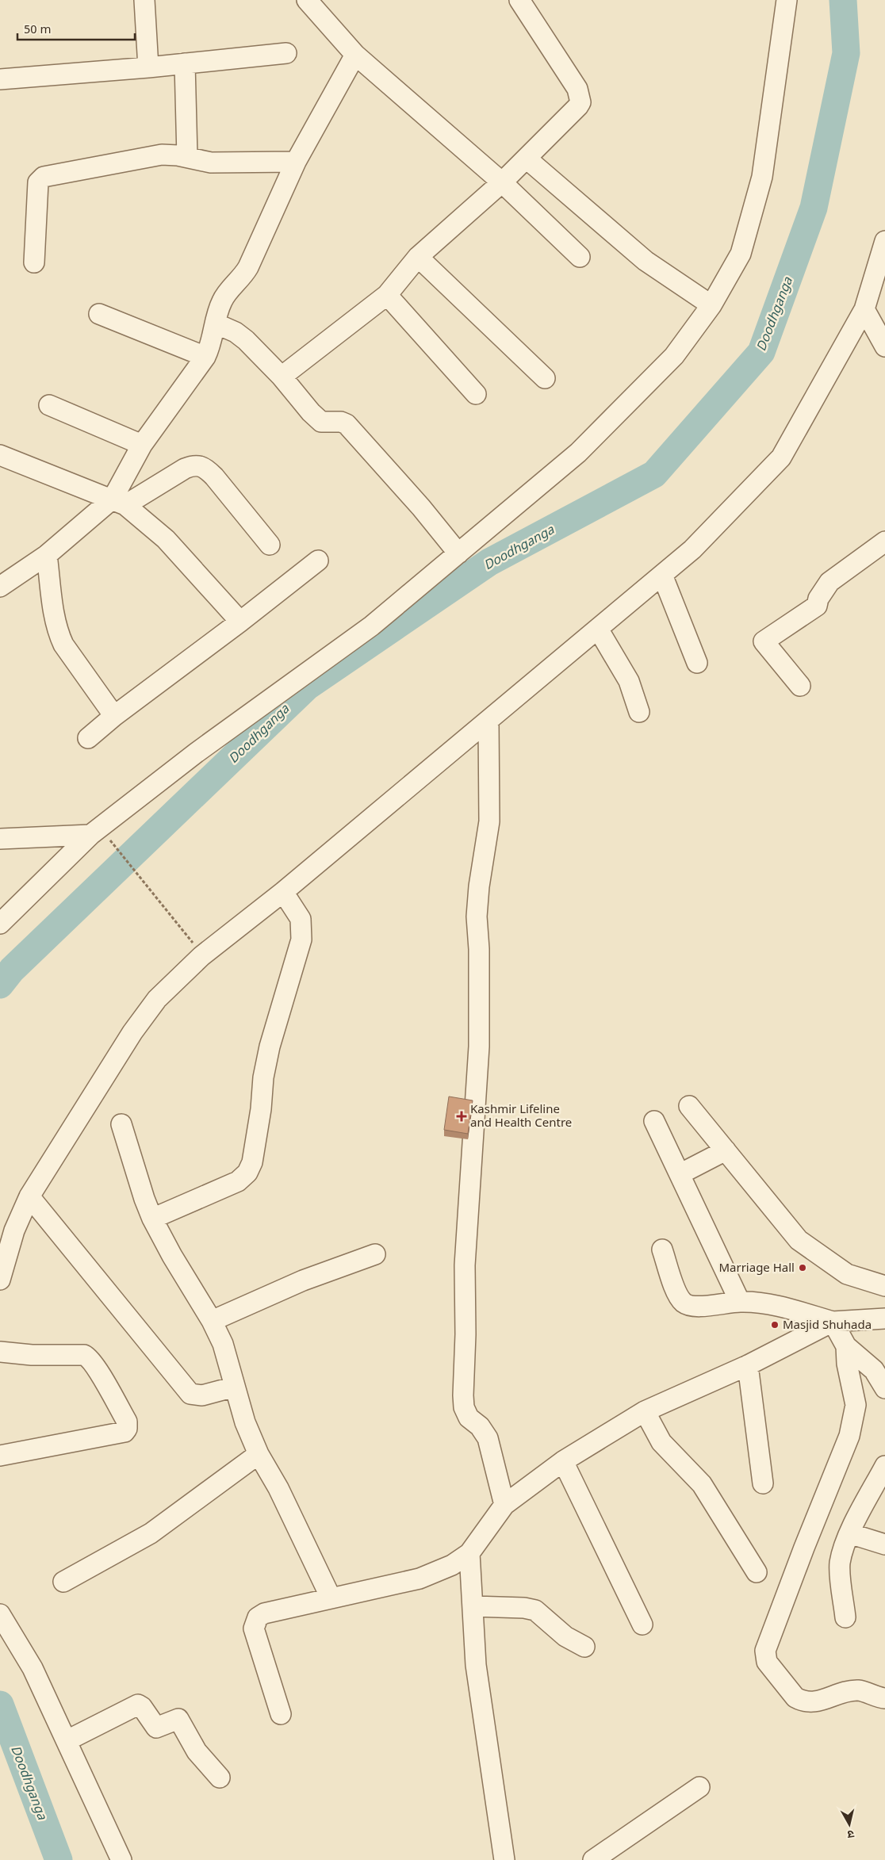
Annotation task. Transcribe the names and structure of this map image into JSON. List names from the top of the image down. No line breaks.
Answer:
{"water":["Doodhganga"],"places":{"health":["Kashmir Lifeline and Health Centre"],"other":["Marriage Hall","Masjid Shuhada"]},"scale_bar":"50 m","north":"bottom"}
